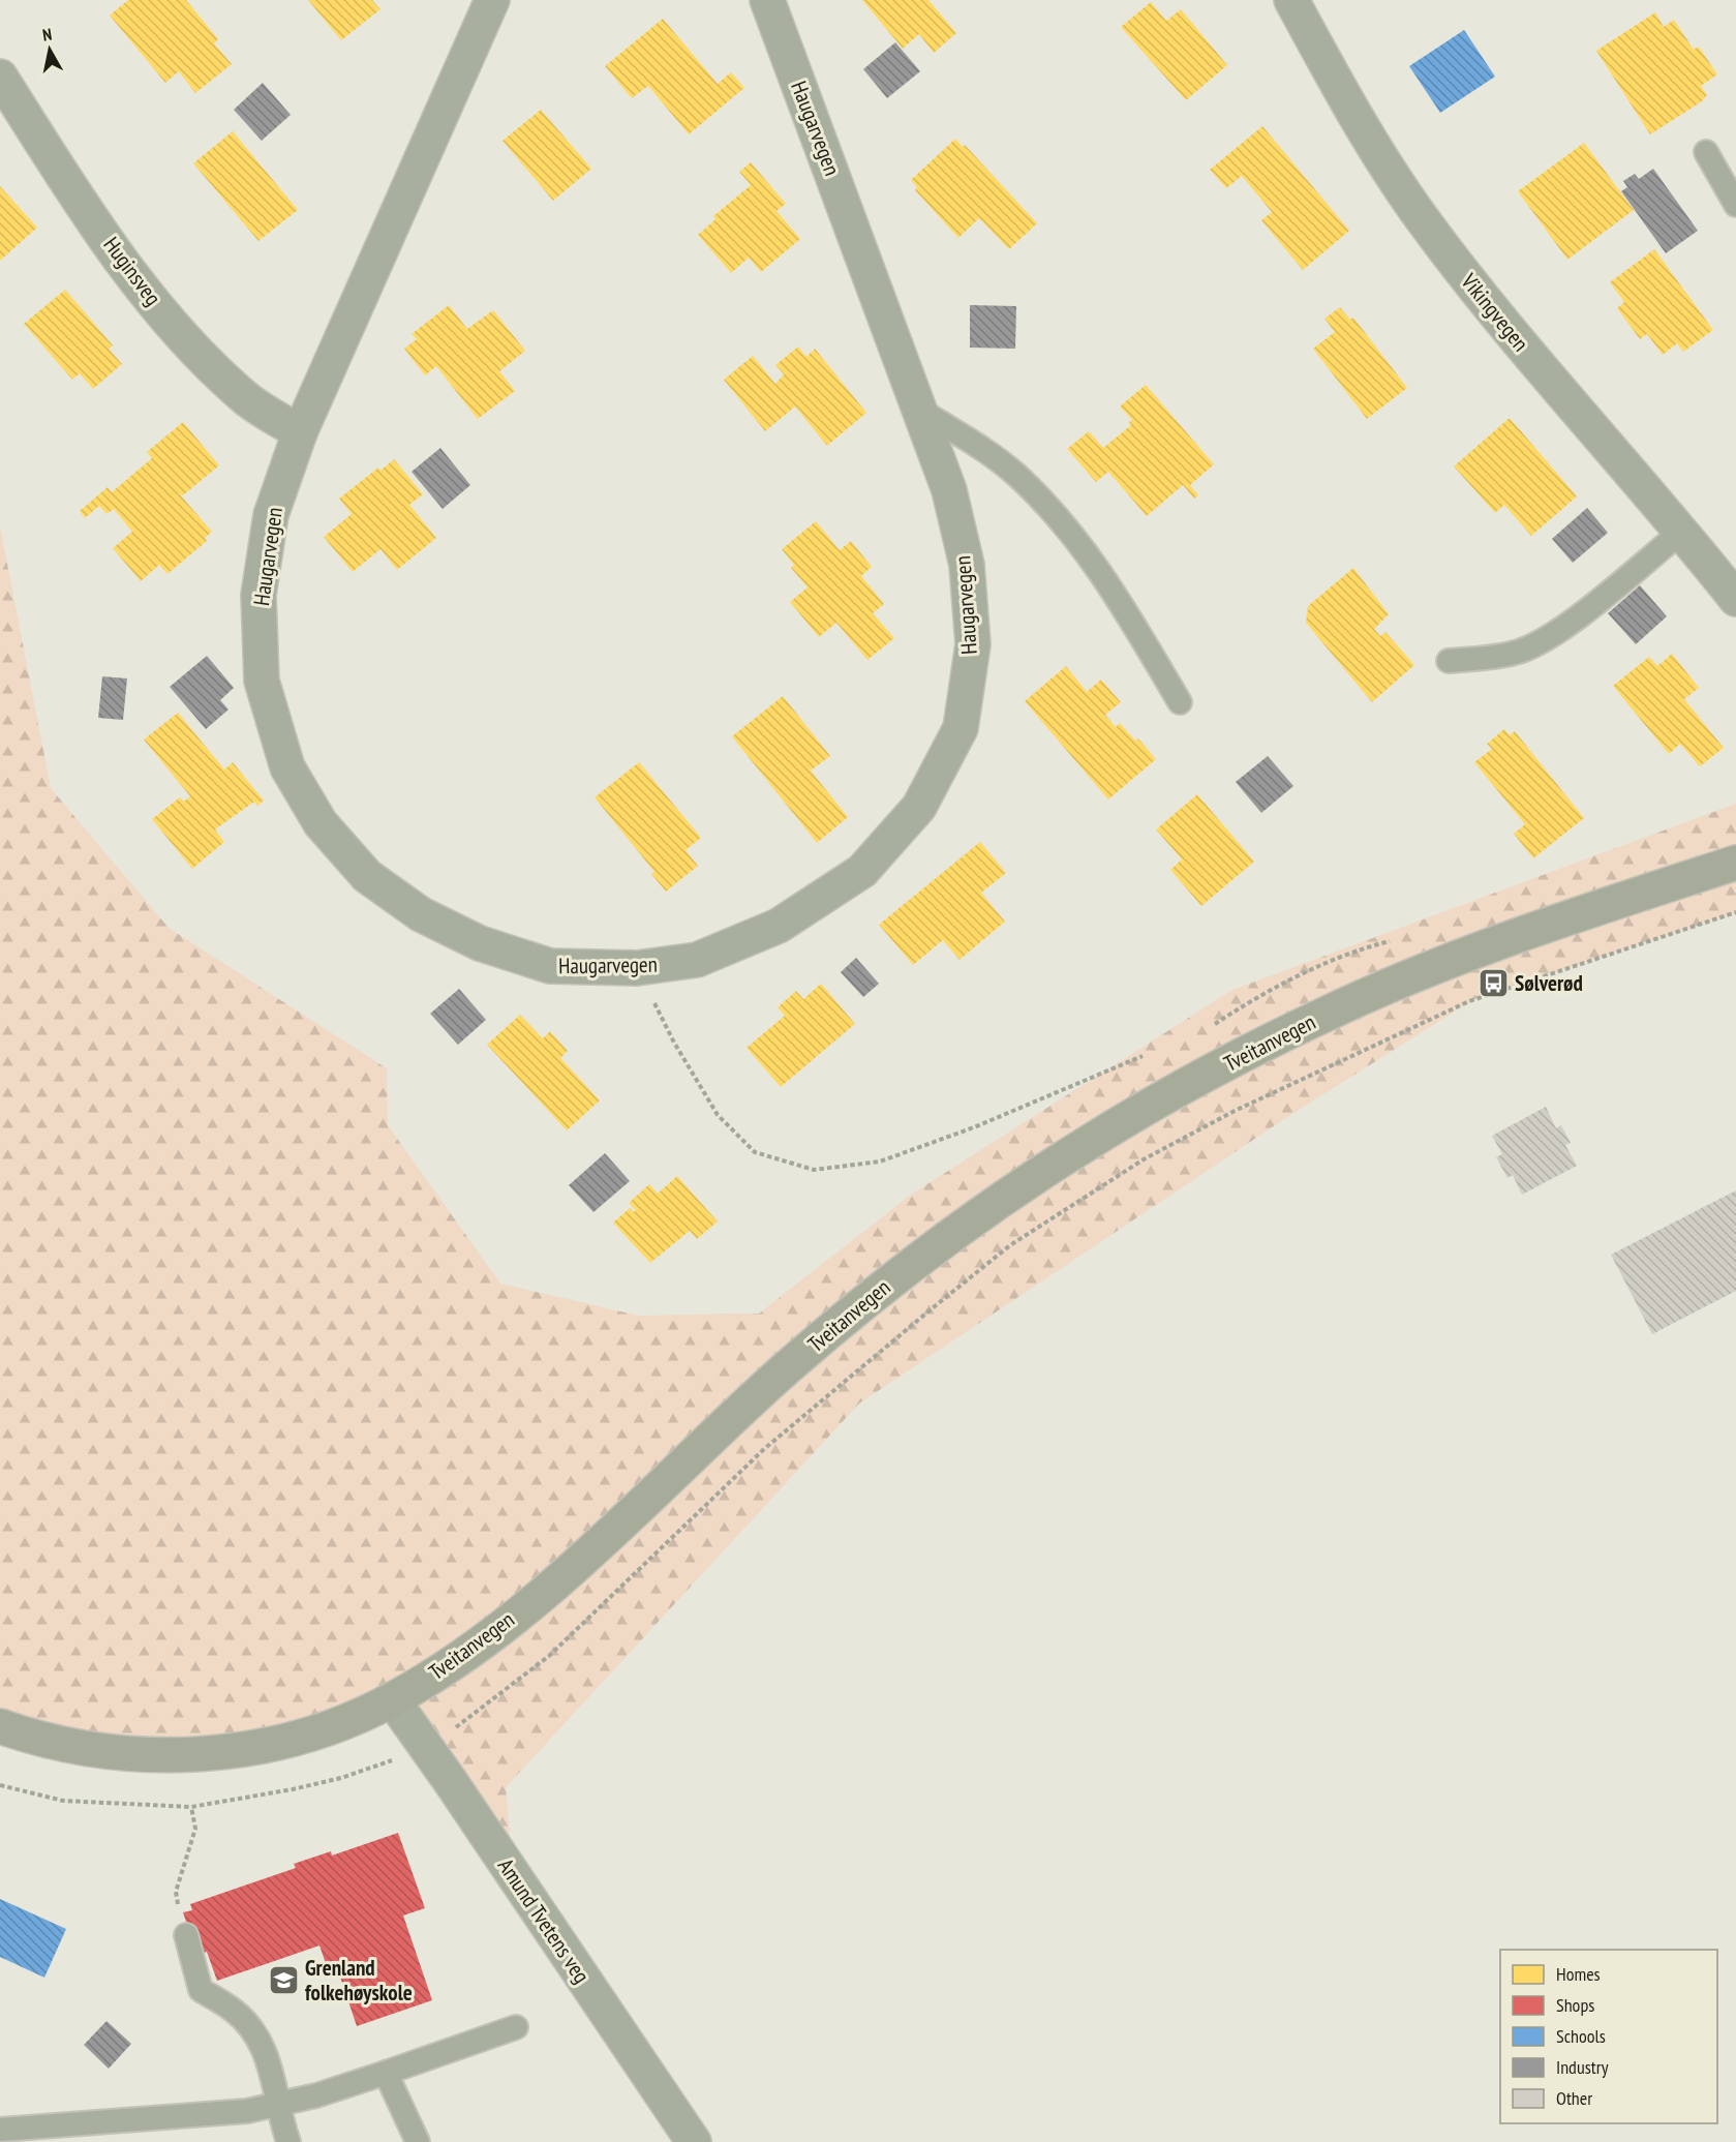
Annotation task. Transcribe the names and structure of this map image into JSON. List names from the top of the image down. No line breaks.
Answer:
{"streets":{"main road":["Tveitanvegen"],"street":["Haugarvegen","Huginsveg","Vikingvegen","Amund Tvetens veg"]},"crossings":[["Haugarvegen","Huginsveg"],["Tveitanvegen","Amund Tvetens veg"]],"places":{"bus stop":["Sølverød"],"school or university":["Grenland folkehøyskole"]},"legend":["Homes","Shops","Schools","Industry","Other"],"north":"top"}
